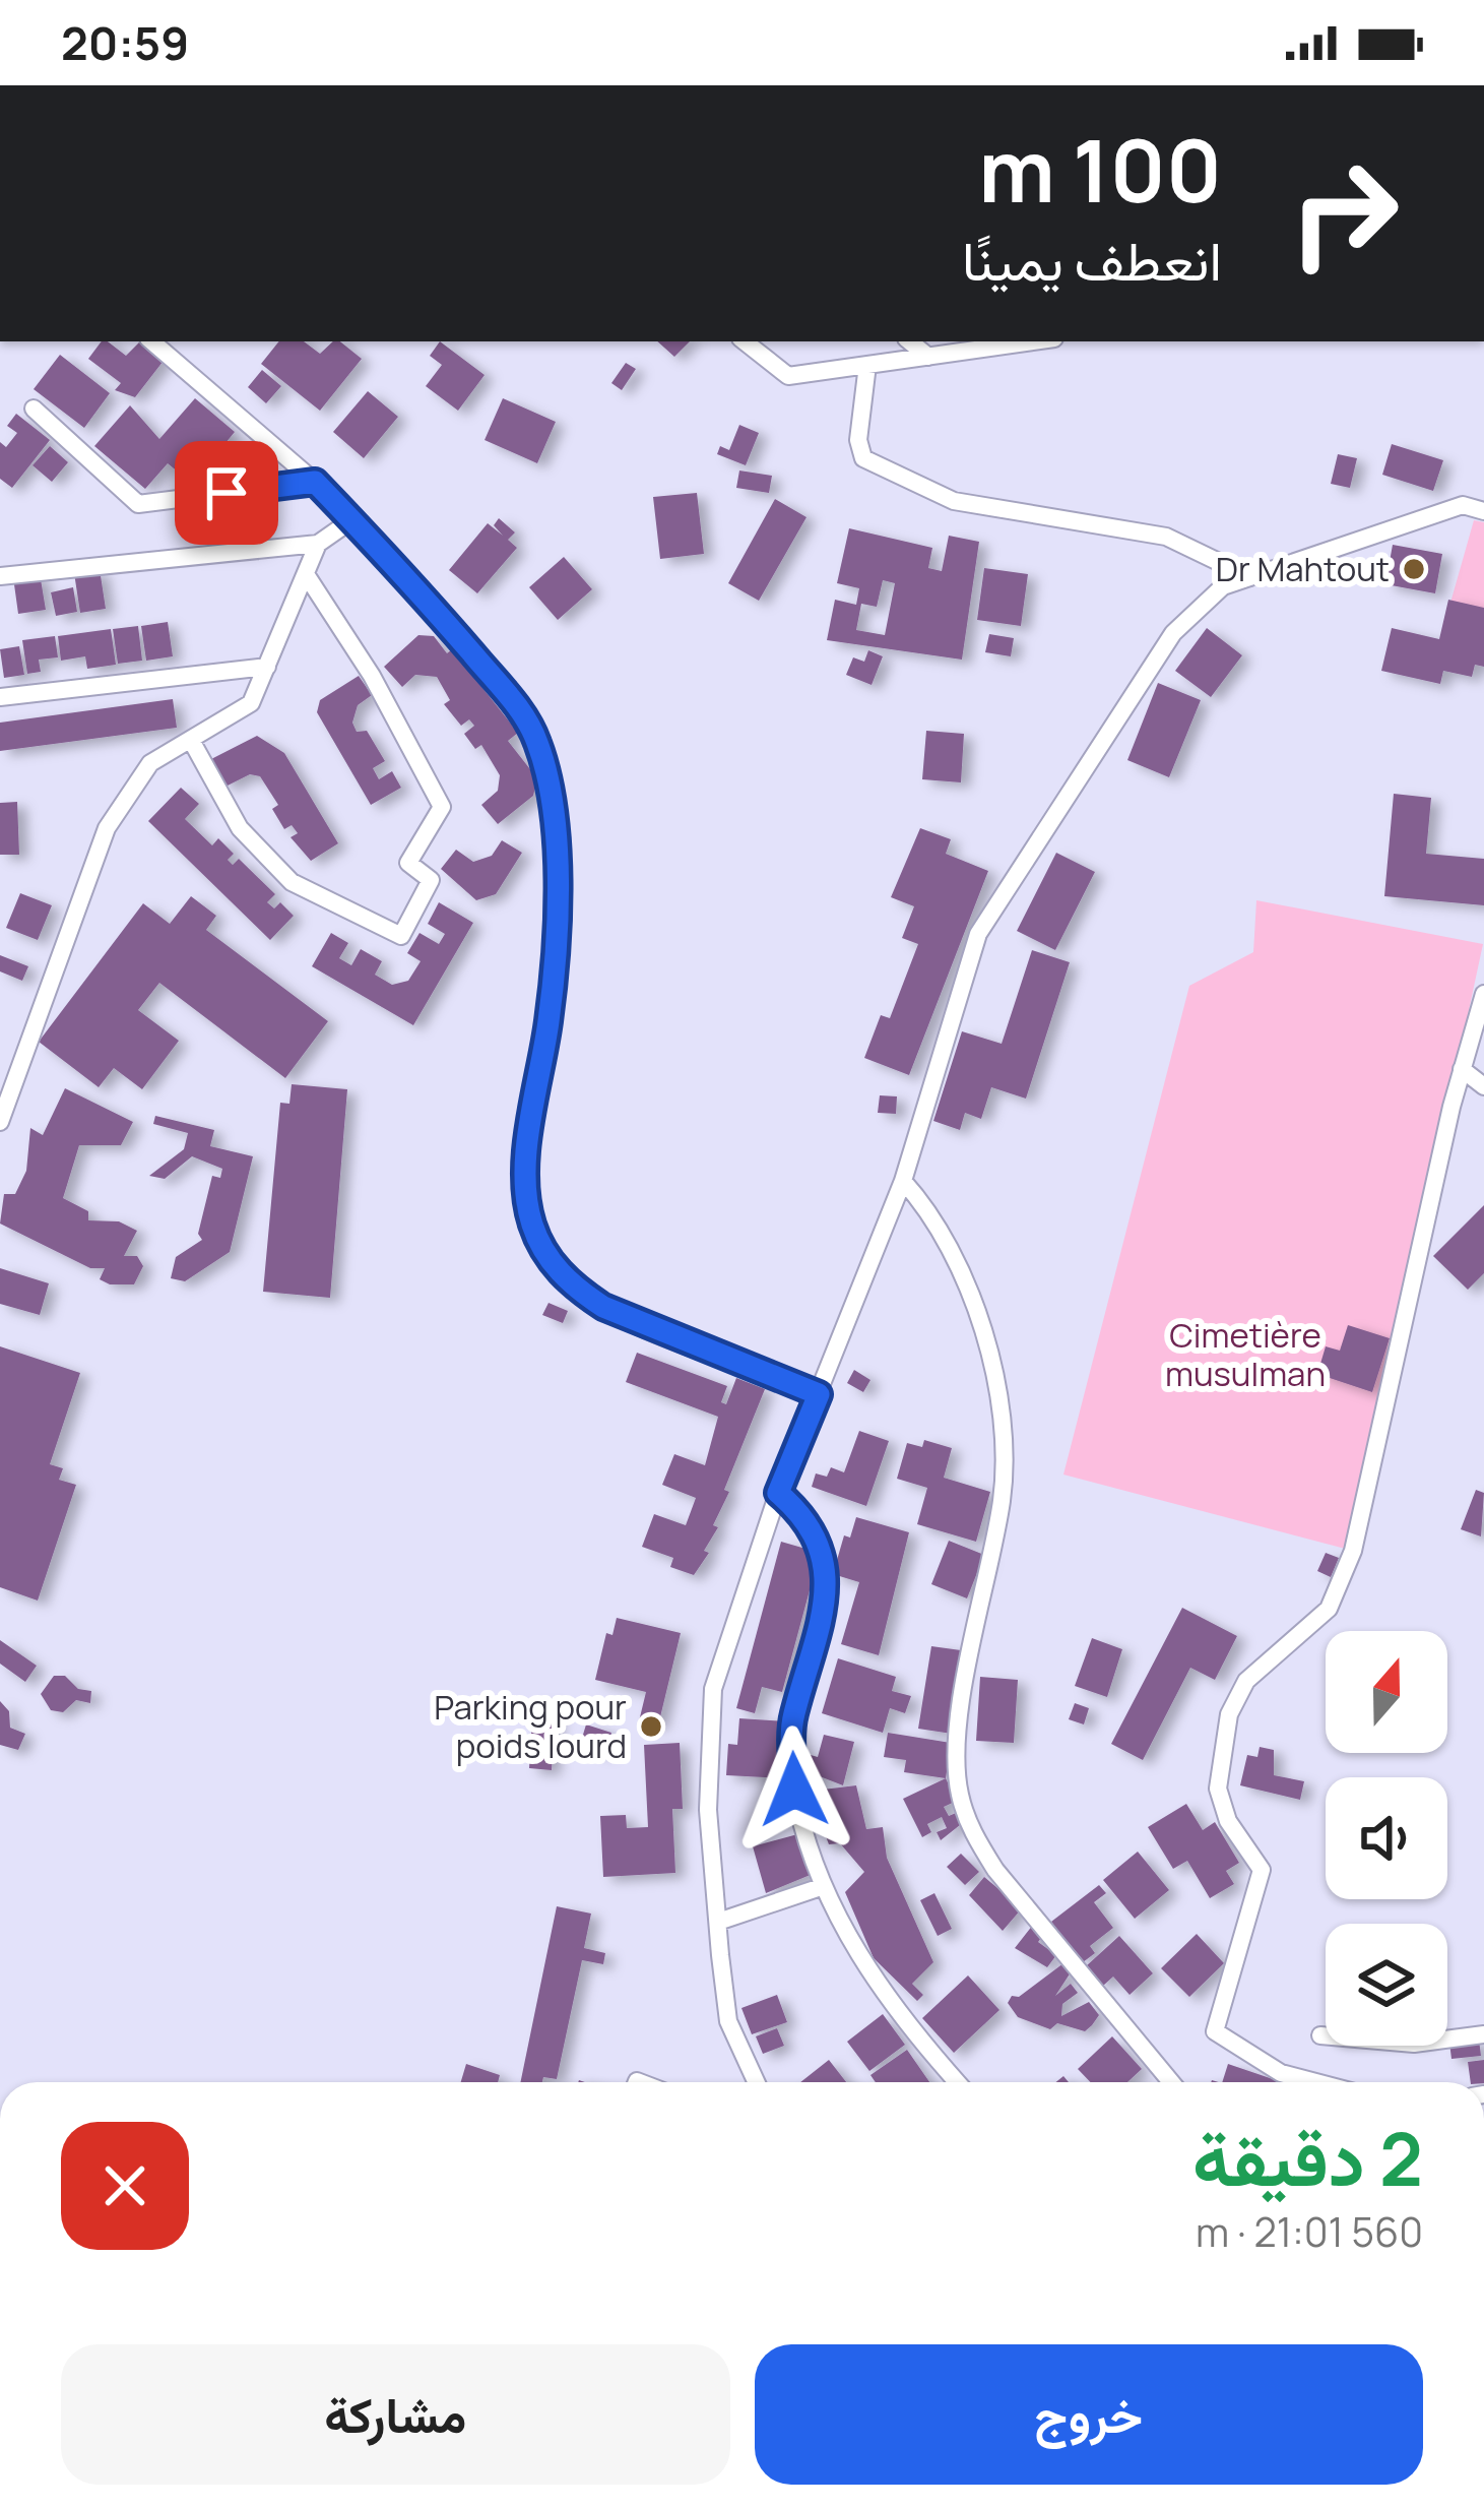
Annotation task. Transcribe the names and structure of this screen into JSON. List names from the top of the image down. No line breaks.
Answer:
{"parks":["Cimetière musulman"],"places":["Dr Mahtout","Parking pour poids lourd"],"north":"top","page":{"status":"20:59","turn":["100 m","انعطف يمينًا"],"heading":["2 دقيقة","560 m · 21:01"],"buttons":["خروج","مشاركة"]}}
